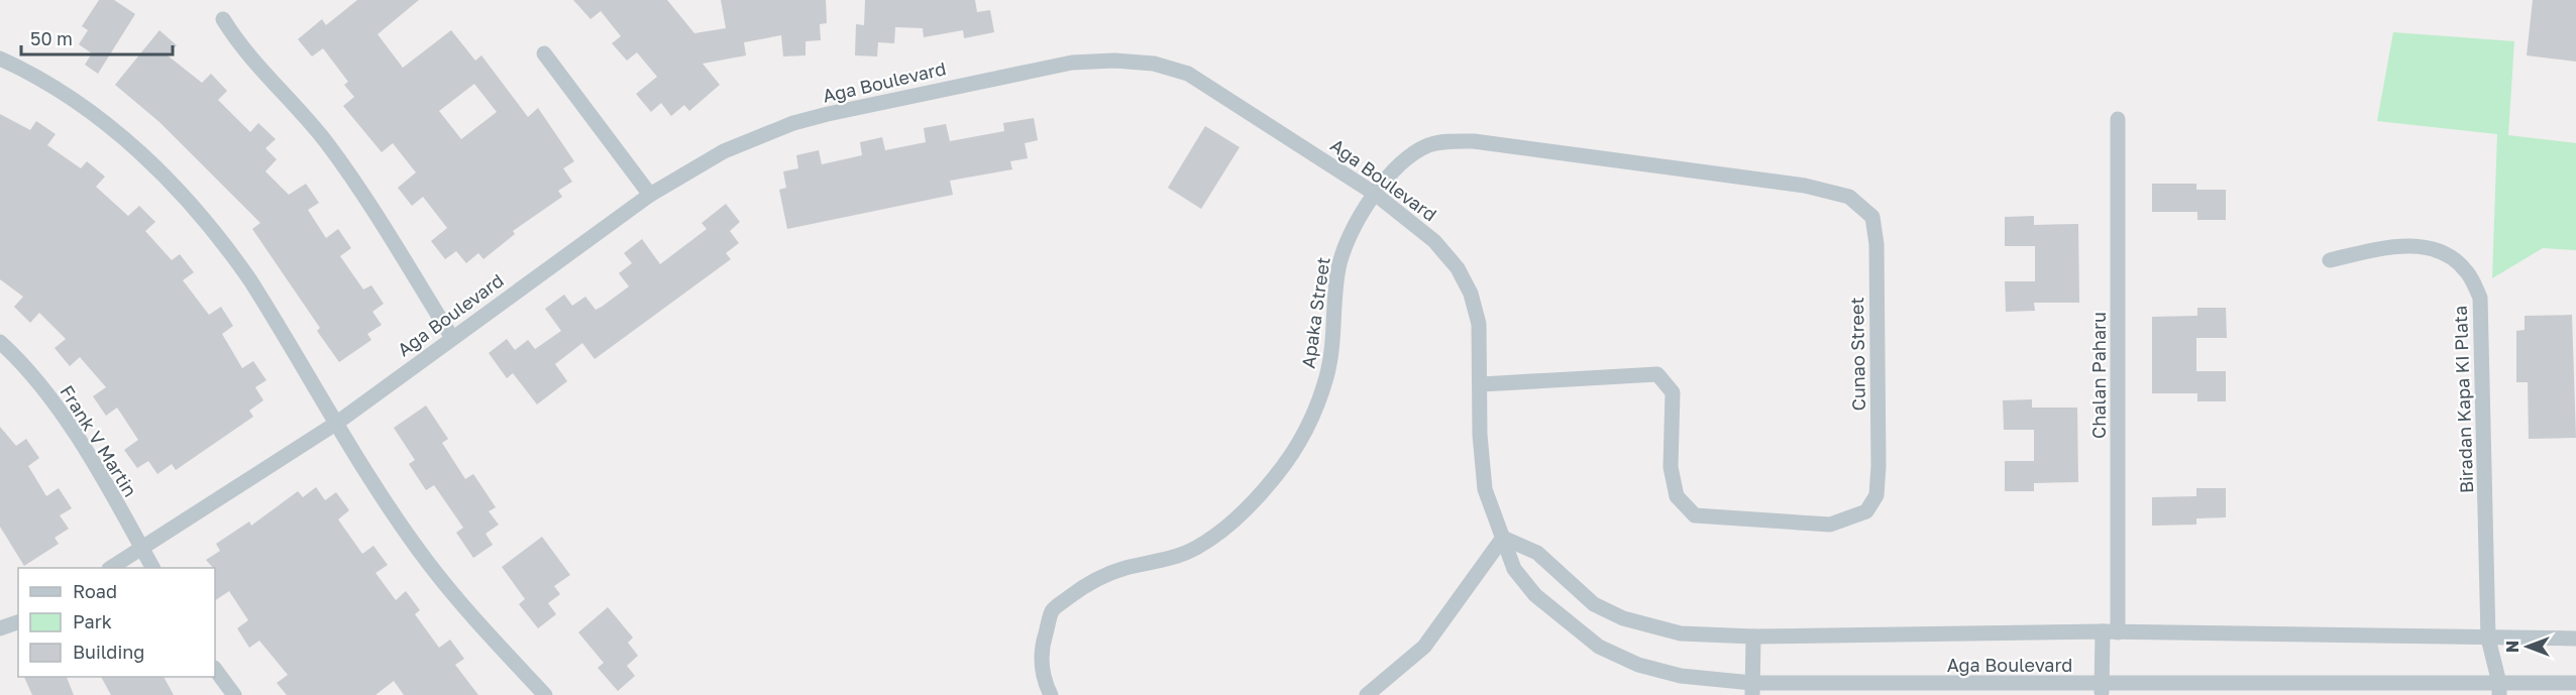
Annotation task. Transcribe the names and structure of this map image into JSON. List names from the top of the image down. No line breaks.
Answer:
{"streets":{"street":["Aga Boulevard","Apaka Street","Cunao Street","Chalan Paharu","Biradan Kapa KI Plata","Frank V Martin"]},"crossings":[["Aga Boulevard","Apaka Street"],["Aga Boulevard","Cunao Street"],["Aga Boulevard","Chalan Paharu"],["Aga Boulevard","Biradan Kapa KI Plata"],["Aga Boulevard","Frank V Martin"],["Apaka Street","Cunao Street"]],"legend":["Road","Park","Building"],"scale_bar":"50 m","north":"left"}
